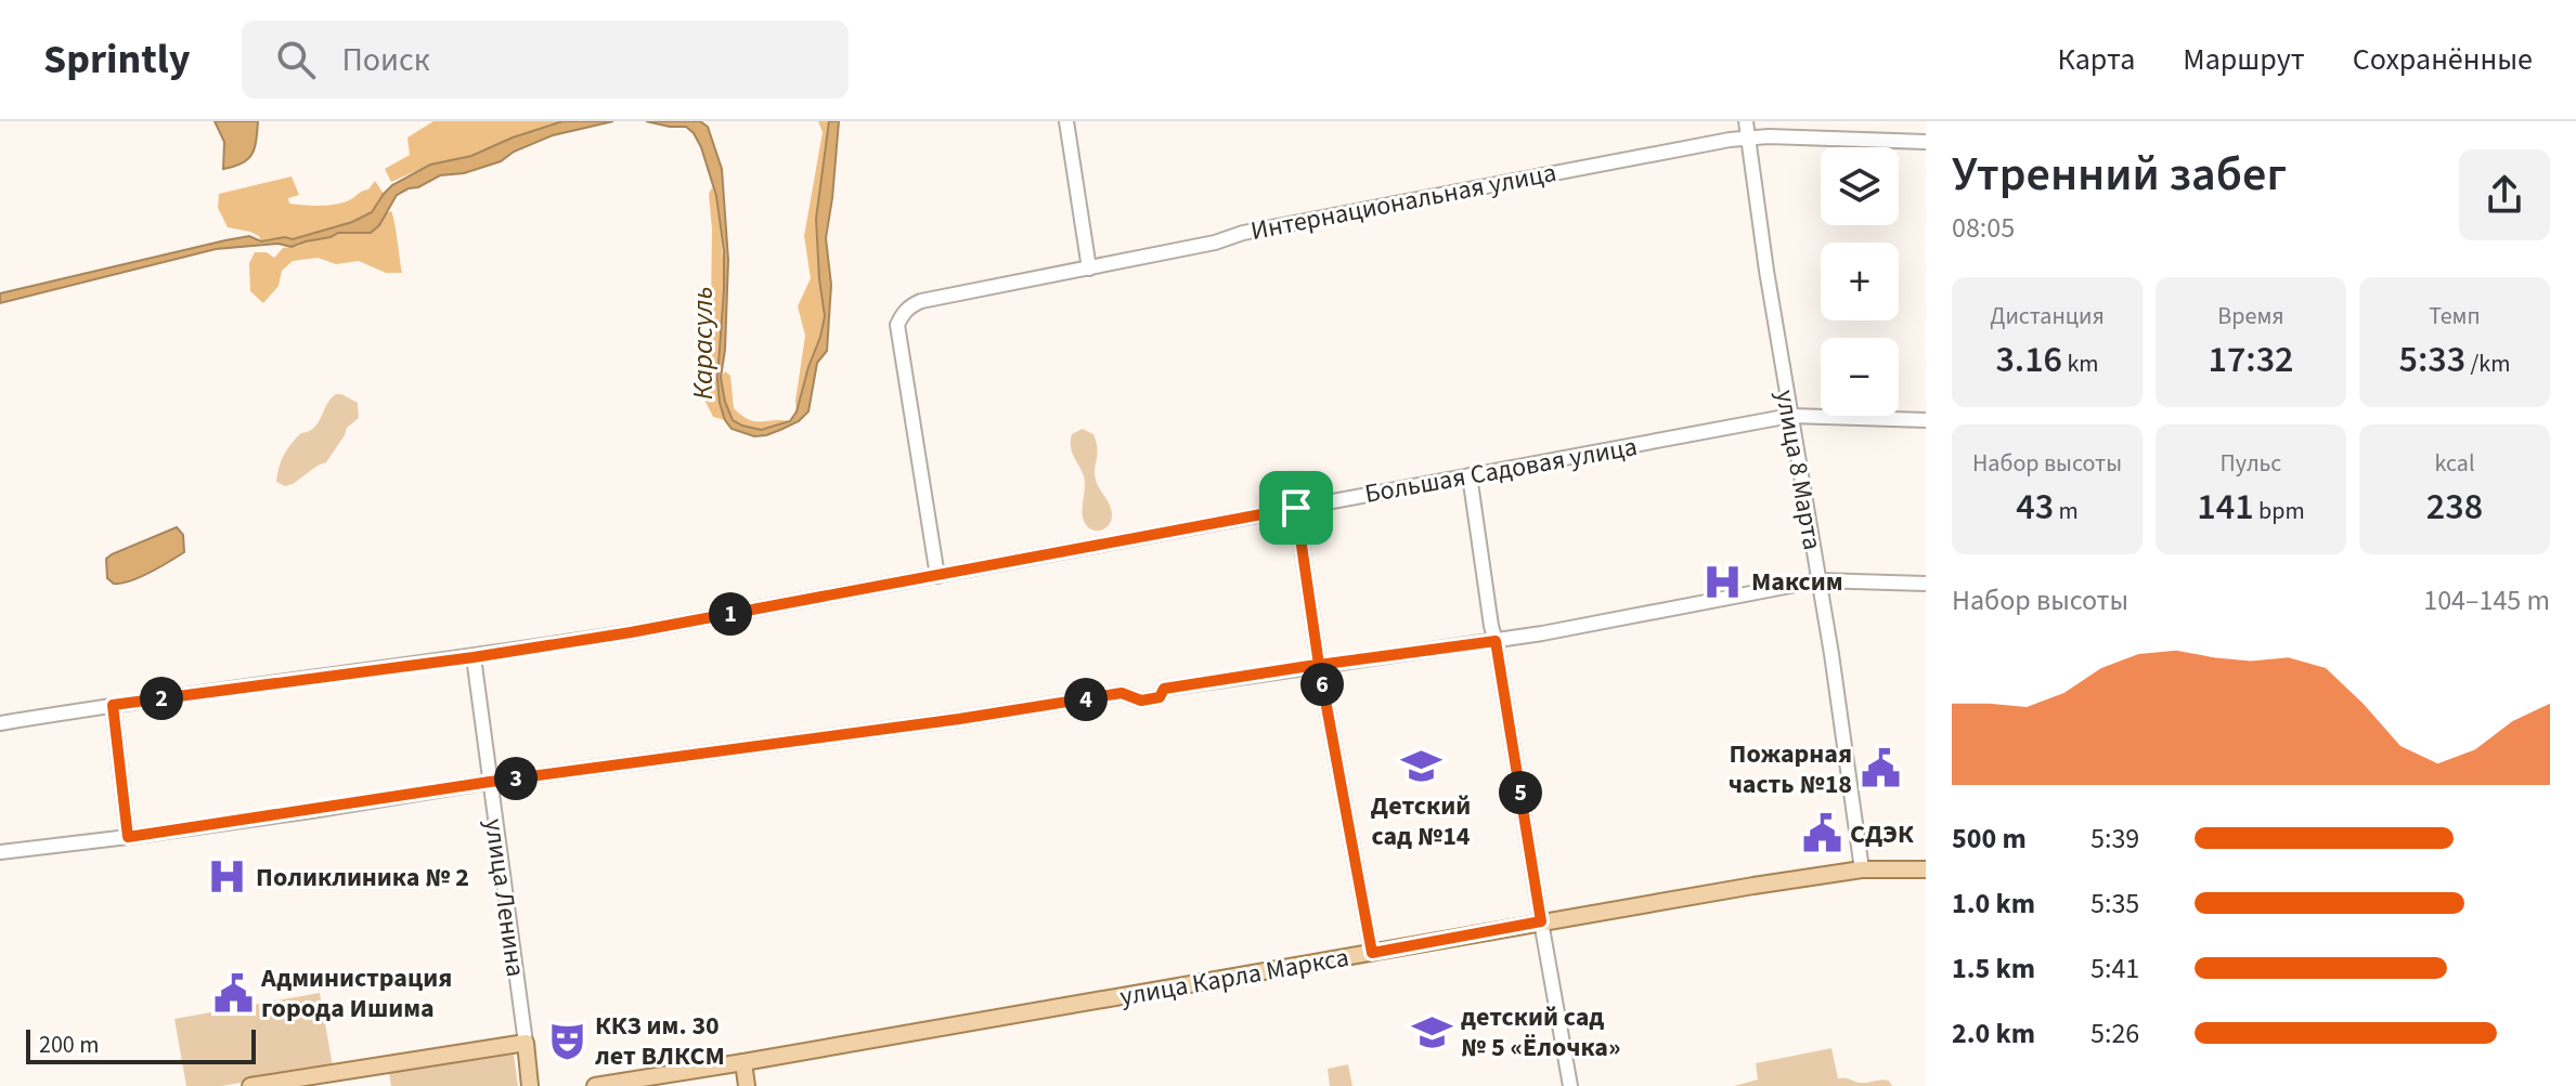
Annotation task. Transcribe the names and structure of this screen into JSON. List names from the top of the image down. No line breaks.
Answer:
{"streets":{"main road":["улица Ленина","улица Карла Маркса"],"street":["Интернациональная улица","Большая Садовая улица","улица 8 Марта"]},"crossings":[["Интернациональная улица","Большая Садовая улица"],["Интернациональная улица","улица 8 Марта"],["Большая Садовая улица","улица 8 Марта"],["Большая Садовая улица","улица Ленина"],["улица 8 Марта","улица Карла Маркса"]],"water":["Карасуль"],"places":{"hospital":["Максим","Поликлиника № 2"],"school or university":["Детский сад №14","детский сад № 5 «Ёлочка»"],"public building":["Пожарная часть №18","СДЭК","Администрация города Ишима"],"theatre":["ККЗ им. 30 лет ВЛКСМ"]},"scale_bar":"200 m","page":{"header":"Sprintly","search":"Поиск","nav":["Карта","Маршрут","Сохранённые"],"heading":["Утренний забег","08:05"],"map_buttons":["+","−"],"stats":[["Дистанция","3.16 km"],["Время","17:32"],["Темп","5:33 /km"],["Набор высоты","43 m"],["Пульс","141 bpm"],["kcal","238"]],"chart":["Набор высоты","104–145 m"],"pins":["1","6","2","4","3","5"],"list":[{"name":"500 m","note":"5:39"},{"name":"1.0 km","note":"5:35"},{"name":"1.5 km","note":"5:41"},{"name":"2.0 km","note":"5:26"}],"scale":"200 m"}}
